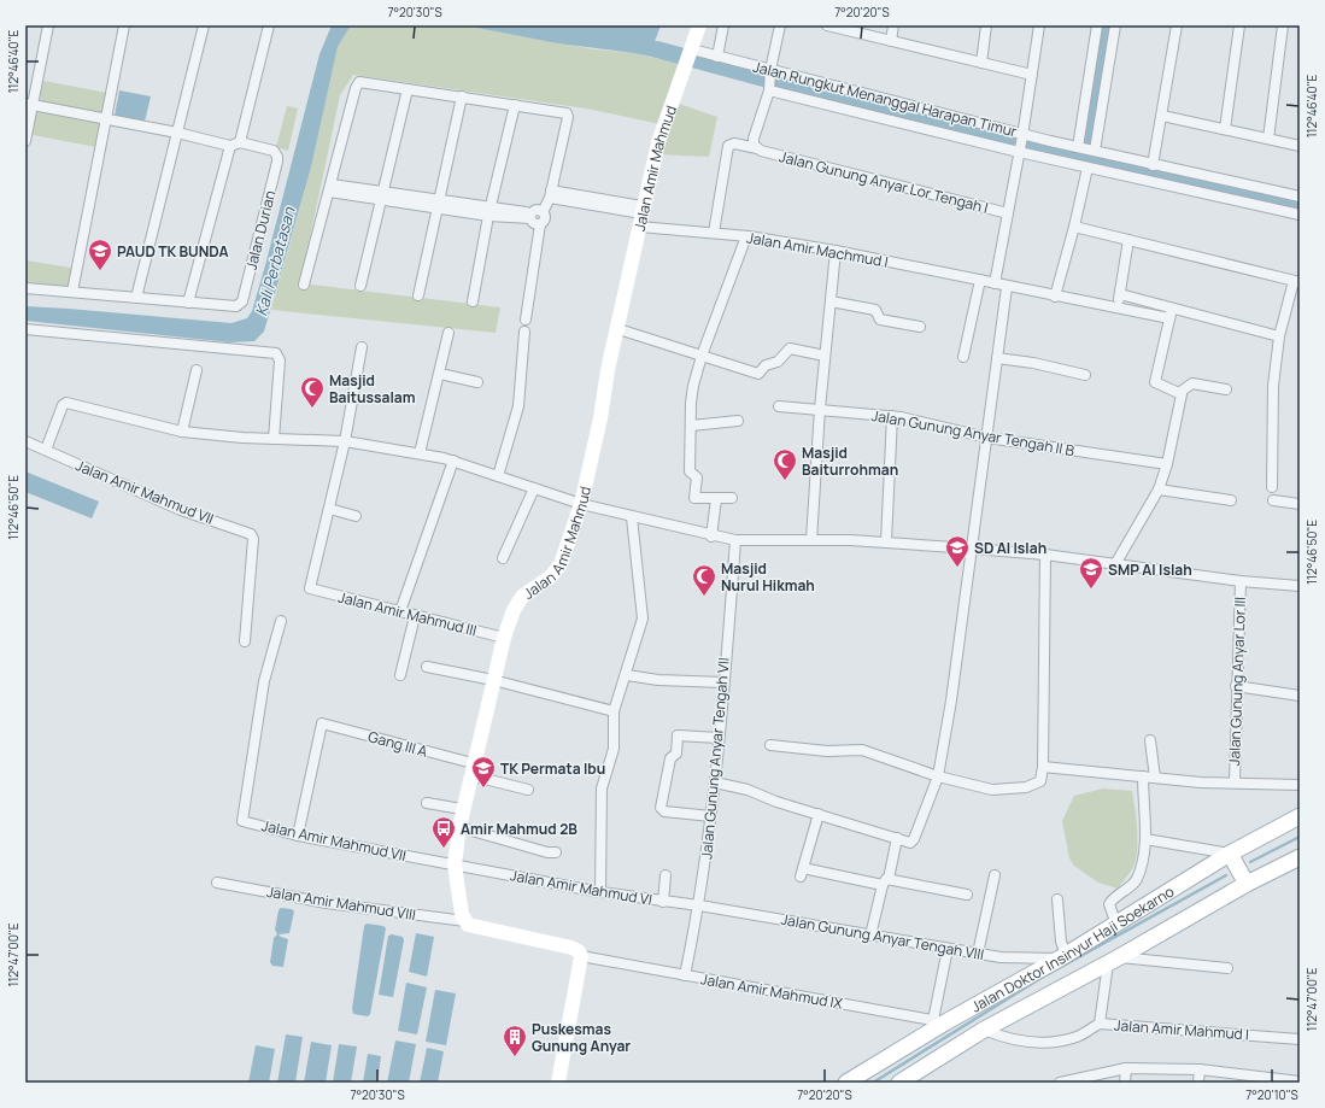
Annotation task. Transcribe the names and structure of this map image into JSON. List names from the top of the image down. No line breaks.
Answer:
{"streets":{"main road":["Jalan Doktor Insinyur Haji Soekarno"],"street":["Jalan Rungkut Menanggal Harapan Timur","Jalan Amir Mahmud","Jalan Gunung Anyar Lor Tengah I","Jalan Durian","Jalan Amir Machmud I","Jalan Gunung Anyar Tengah II B","Jalan Amir Mahmud VII","Jalan Amir Mahmud III","Jalan Gunung Anyar Lor III","Gang III A","Jalan Gunung Anyar Tengah VII","Jalan Amir Mahmud VI","Jalan Amir Mahmud VIII","Jalan Gunung Anyar Tengah VIII","Jalan Amir Mahmud IX","Jalan Amir Mahmud I"]},"crossings":[["Jalan Rungkut Menanggal Harapan Timur","Jalan Amir Mahmud"],["Jalan Rungkut Menanggal Harapan Timur","Jalan Gunung Anyar Lor Tengah I"],["Jalan Amir Mahmud","Jalan Amir Machmud I"],["Jalan Amir Mahmud","Jalan Amir Mahmud VII"],["Jalan Amir Mahmud","Jalan Amir Mahmud III"],["Jalan Amir Mahmud","Gang III A"],["Jalan Amir Mahmud","Jalan Amir Mahmud VI"],["Jalan Amir Mahmud","Jalan Amir Mahmud VIII"],["Jalan Gunung Anyar Lor Tengah I","Jalan Amir Machmud I"],["Jalan Amir Mahmud VII","Gang III A"],["Jalan Amir Mahmud VII","Jalan Amir Mahmud VI"],["Jalan Gunung Anyar Tengah VII","Jalan Amir Mahmud VI"],["Jalan Gunung Anyar Tengah VII","Jalan Gunung Anyar Tengah VIII"],["Jalan Gunung Anyar Tengah VII","Jalan Amir Mahmud IX"],["Jalan Amir Mahmud VI","Jalan Gunung Anyar Tengah VIII"],["Jalan Gunung Anyar Tengah VIII","Jalan Doktor Insinyur Haji Soekarno"],["Jalan Doktor Insinyur Haji Soekarno","Jalan Amir Mahmud IX"],["Jalan Doktor Insinyur Haji Soekarno","Jalan Amir Mahmud I"]],"water":["Kali Perbatasan"],"places":{"school or university":["PAUD TK BUNDA","SD Al Islah","SMP Al Islah","TK Permata Ibu"],"mosque":["Masjid Baitussalam","Masjid Baiturrohman","Masjid Nurul Hikmah"],"bus stop":["Amir Mahmud 2B"],"building":["Puskesmas Gunung Anyar"]},"coordinates":["7°20'30\"S","7°20'20\"S","112°46'40\"E","112°46'50\"E","112°47'00\"E","7°20'10\"S"]}
